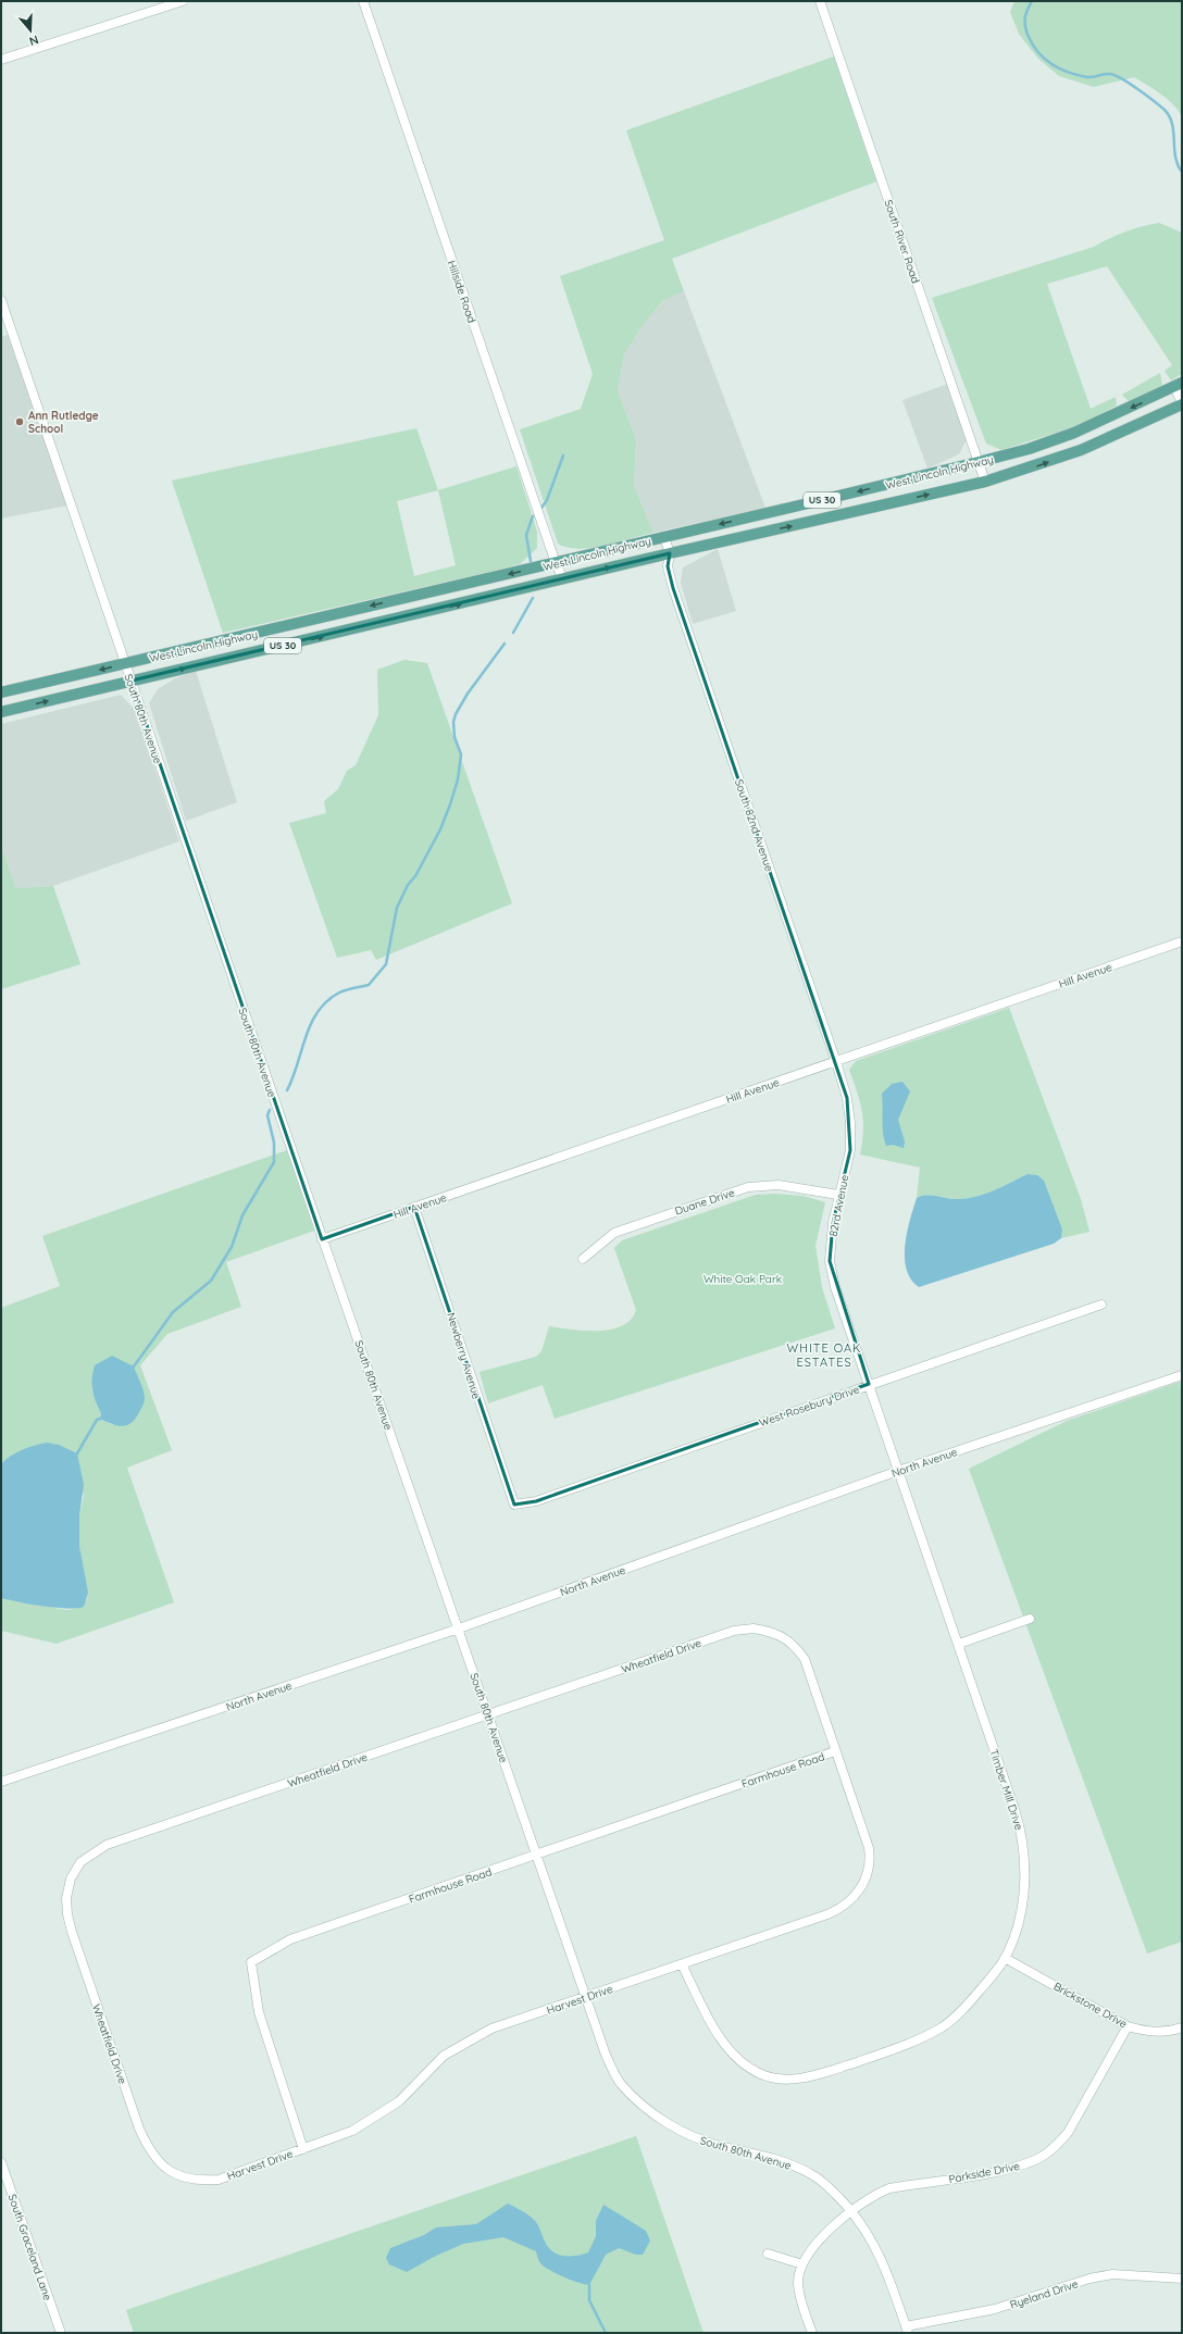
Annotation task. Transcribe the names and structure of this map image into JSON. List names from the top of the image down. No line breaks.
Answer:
{"streets":{"main road":["West Lincoln Highway","US 30"],"street":["South River Road","Hillside Road","South 80th Avenue","South 82nd Avenue","Hill Avenue","Duane Drive","82rd Avenue","Newberry Avenue","West Rosebury Drive","North Avenue","Wheatfield Drive","Farmhouse Road","Timber Mill Drive","Harvest Drive","Brickstone Drive","Parkside Drive","South Graceland Lane","Ryeland Drive"]},"crossings":[["South River Road","West Lincoln Highway"],["Hillside Road","West Lincoln Highway"],["West Lincoln Highway","South 80th Avenue"],["West Lincoln Highway","South 82nd Avenue"],["South 80th Avenue","Hill Avenue"],["South 80th Avenue","North Avenue"],["South 80th Avenue","Wheatfield Drive"],["South 80th Avenue","Farmhouse Road"],["South 80th Avenue","Harvest Drive"],["South 80th Avenue","Parkside Drive"],["South 80th Avenue","Ryeland Drive"],["South 82nd Avenue","Hill Avenue"],["South 82nd Avenue","82rd Avenue"],["Hill Avenue","82rd Avenue"],["Hill Avenue","Newberry Avenue"],["Duane Drive","82rd Avenue"],["82rd Avenue","West Rosebury Drive"],["82rd Avenue","North Avenue"],["82rd Avenue","Timber Mill Drive"],["Newberry Avenue","West Rosebury Drive"],["North Avenue","Timber Mill Drive"],["Wheatfield Drive","Farmhouse Road"],["Wheatfield Drive","Harvest Drive"],["Farmhouse Road","Harvest Drive"],["Timber Mill Drive","Harvest Drive"],["Timber Mill Drive","Brickstone Drive"],["Brickstone Drive","Parkside Drive"]],"districts":["WHITE OAK ESTATES"],"parks":["White Oak Park"],"places":["Ann Rutledge School"],"north":"bottom"}
